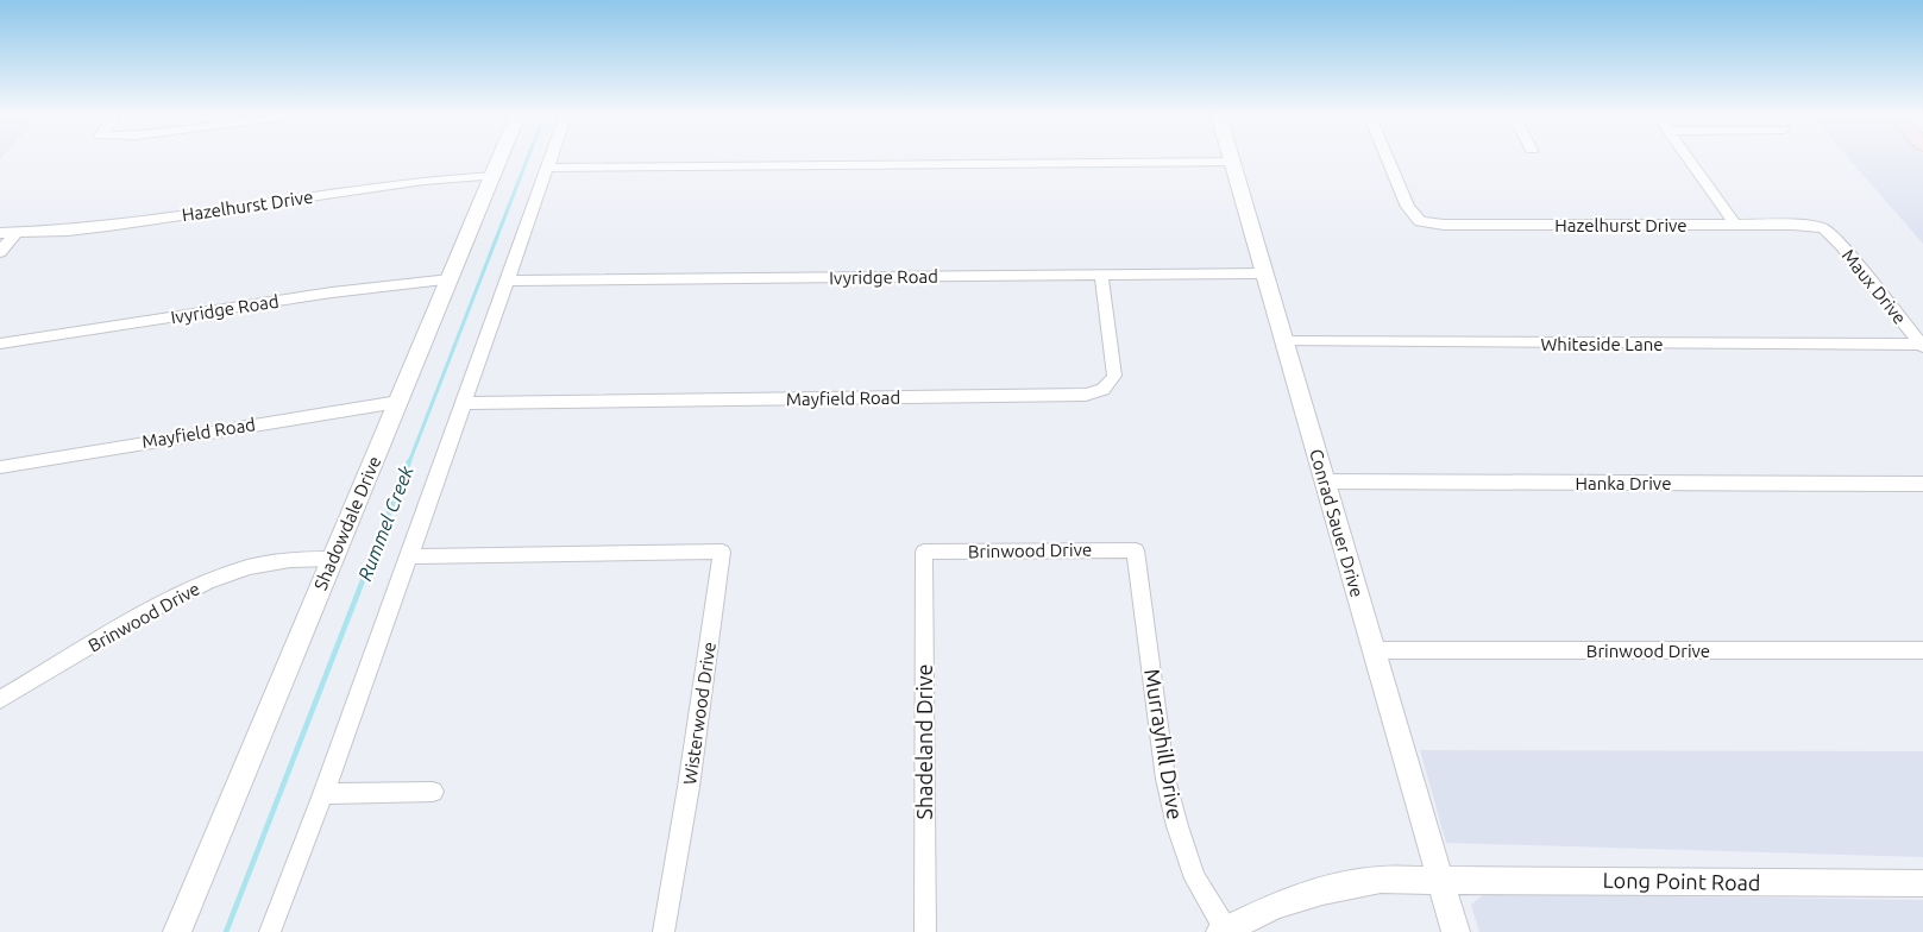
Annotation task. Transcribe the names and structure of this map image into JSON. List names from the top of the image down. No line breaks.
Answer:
{"streets":{"street":["Hazelhurst Drive","Ivyridge Road","Maux Drive","Whiteside Lane","Mayfield Road","Hanka Drive","Shadowdale Drive","Conrad Sauer Drive","Brinwood Drive","Wisterwood Drive","Shadeland Drive","Murrayhill Drive","Long Point Road"]},"crossings":[["Hazelhurst Drive","Maux Drive"],["Hazelhurst Drive","Shadowdale Drive"],["Ivyridge Road","Mayfield Road"],["Ivyridge Road","Shadowdale Drive"],["Ivyridge Road","Conrad Sauer Drive"],["Maux Drive","Whiteside Lane"],["Whiteside Lane","Conrad Sauer Drive"],["Mayfield Road","Shadowdale Drive"],["Hanka Drive","Conrad Sauer Drive"],["Shadowdale Drive","Brinwood Drive"],["Conrad Sauer Drive","Brinwood Drive"],["Conrad Sauer Drive","Long Point Road"],["Brinwood Drive","Shadeland Drive"],["Brinwood Drive","Murrayhill Drive"],["Murrayhill Drive","Long Point Road"]],"water":["Rummel Creek"]}
